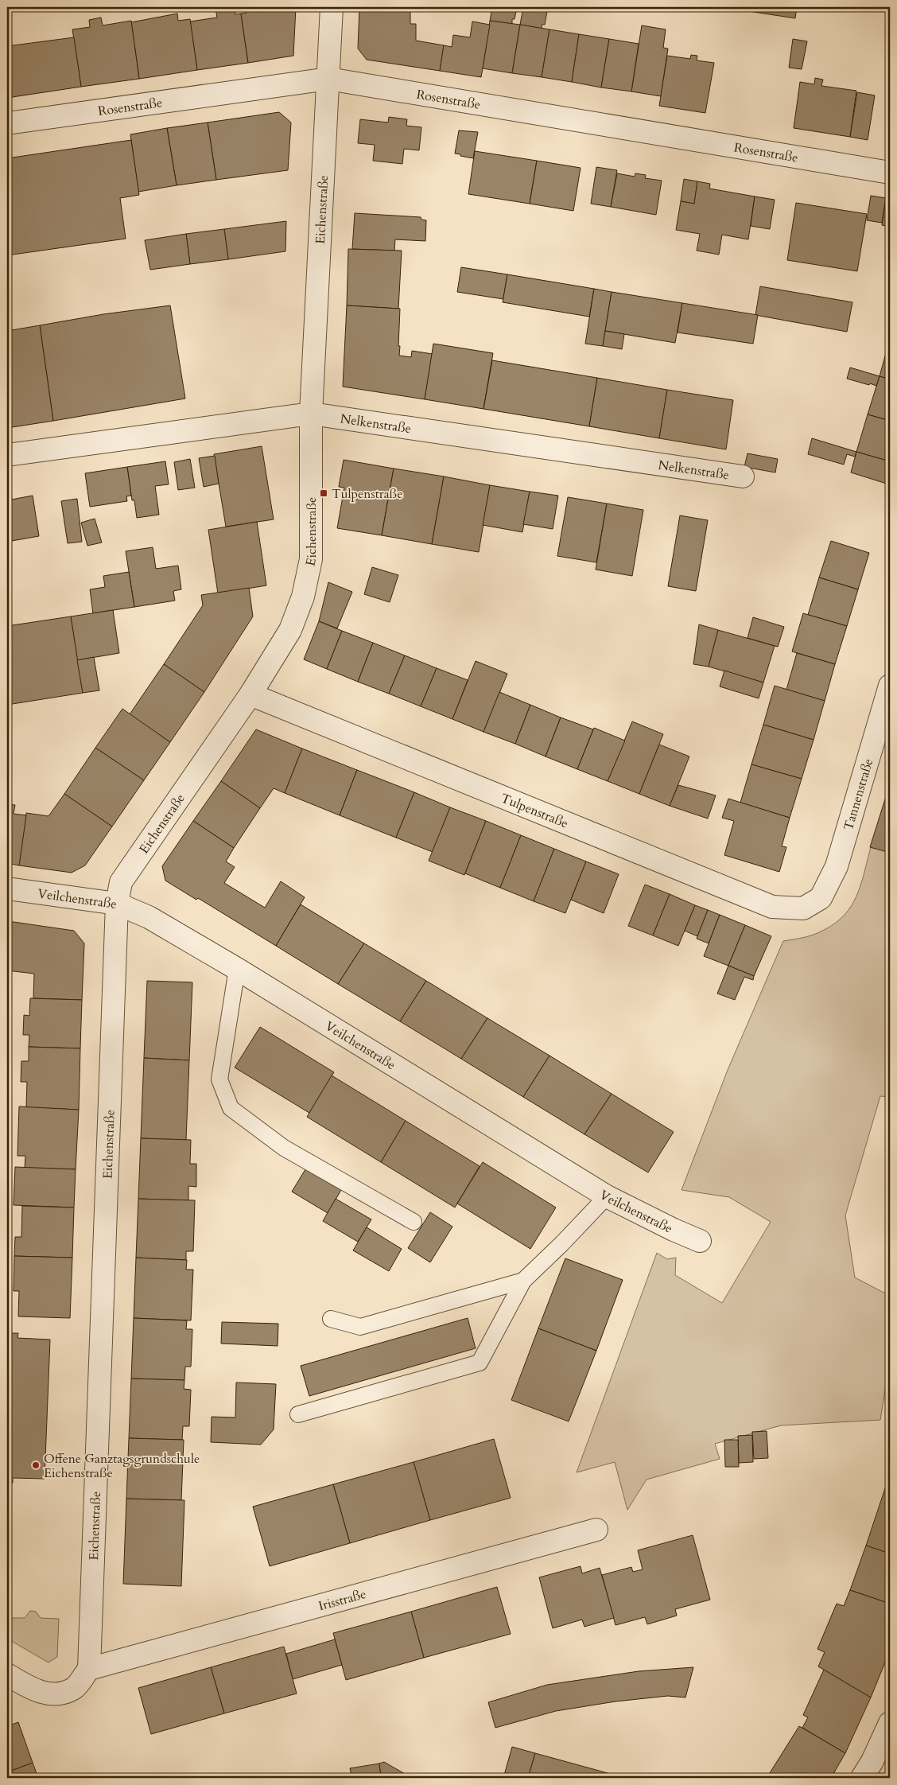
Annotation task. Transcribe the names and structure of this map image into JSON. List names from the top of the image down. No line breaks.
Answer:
{"streets":{"street":["Rosenstraße","Eichenstraße","Nelkenstraße","Tannenstraße","Tulpenstraße","Veilchenstraße","Irisstraße"]},"crossings":[["Rosenstraße","Eichenstraße"],["Eichenstraße","Nelkenstraße"],["Eichenstraße","Tulpenstraße"],["Eichenstraße","Veilchenstraße"],["Eichenstraße","Irisstraße"],["Tannenstraße","Tulpenstraße"]],"places":{"transit":["Tulpenstraße"],"other":["Offene Ganztagsgrundschule Eichenstraße"]}}
